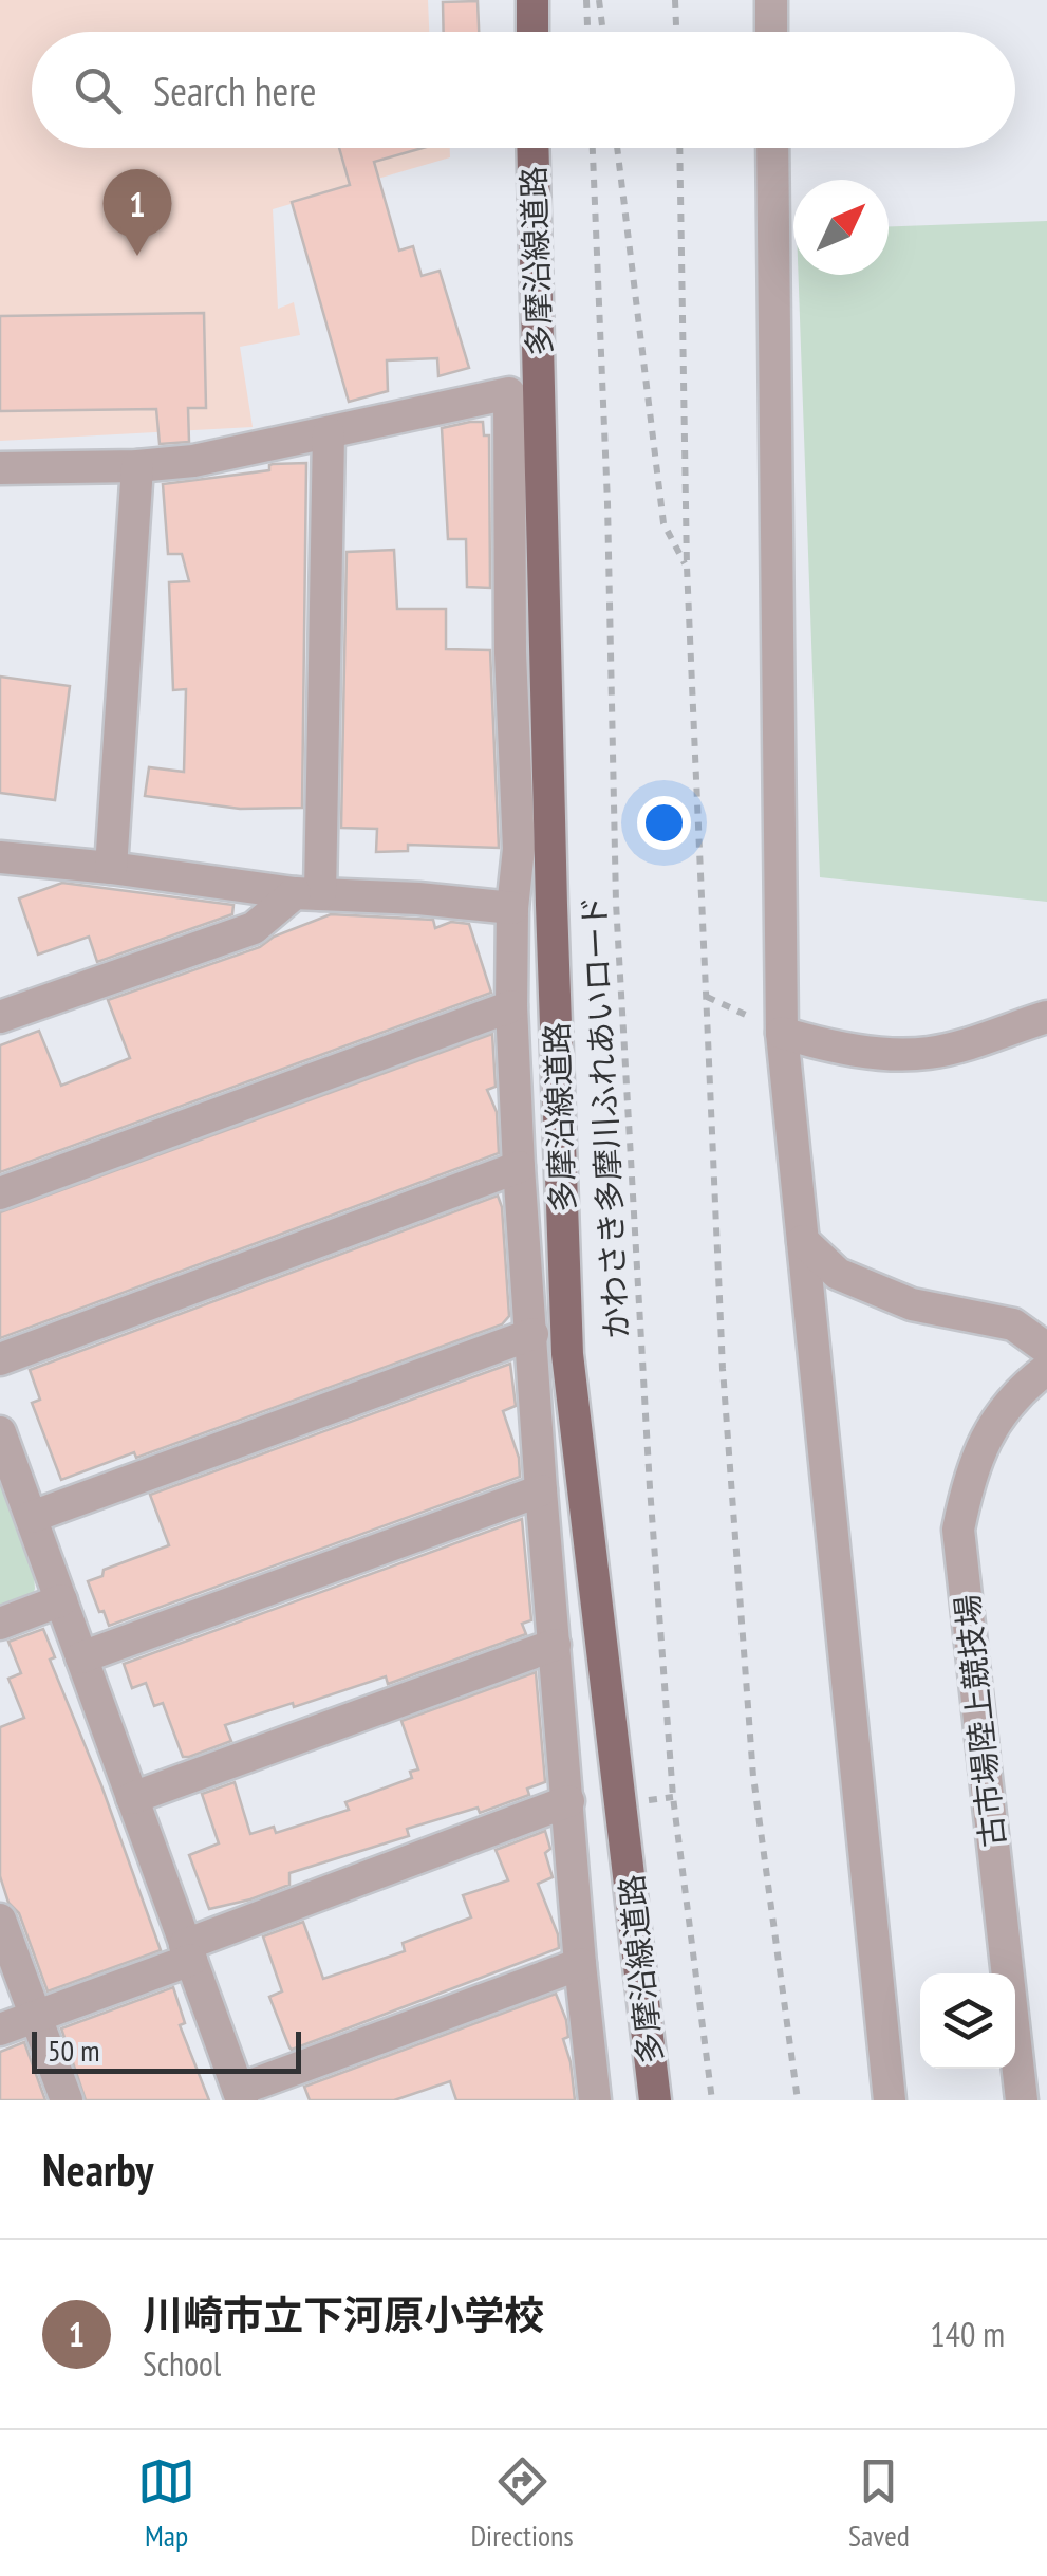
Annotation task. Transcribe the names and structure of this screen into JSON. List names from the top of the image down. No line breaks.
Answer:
{"streets":{"main road":["多摩沿線道路"],"street":["古市場陸上競技場"],"path":["かわさき多摩川ふれあいロード"]},"scale_bar":"50 m","north":"top right","page":{"search":"Search here","pins":"1","scale":"50 m","heading":"Nearby","list":[{"mark":"1","name":"川崎市立下河原小学校","note":"School","value":"140 m"}],"nav":["Map","Directions","Saved"]}}
